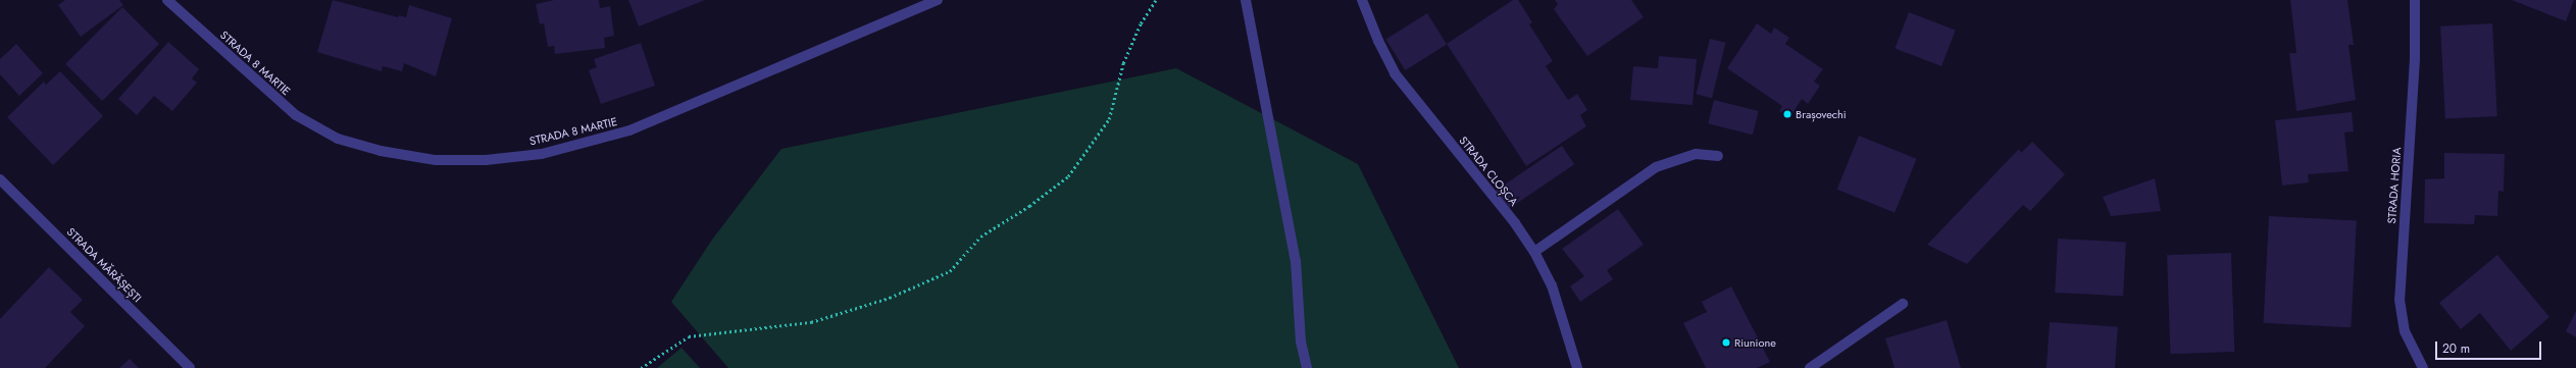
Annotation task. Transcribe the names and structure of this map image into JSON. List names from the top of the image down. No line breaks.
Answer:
{"streets":{"street":["STRADA 8 MARTIE","STRADA CLOȘCA","STRADA HORIA","STRADA MĂRĂȘEȘTI"]},"places":["Brașovechi","Riunione"],"scale_bar":"20 m"}
